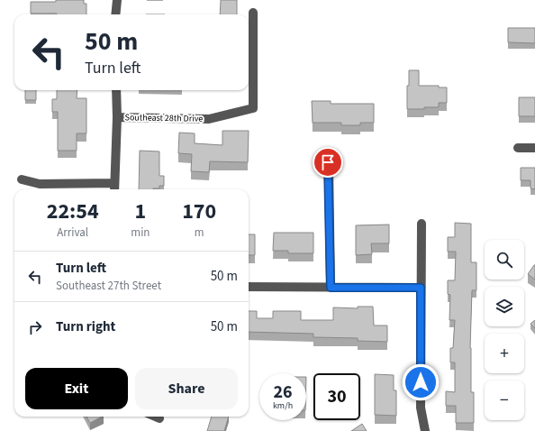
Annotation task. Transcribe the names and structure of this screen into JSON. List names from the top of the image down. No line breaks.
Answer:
{"streets":{"street":["Southeast 28th Drive"]},"page":{"turn":["50 m","Turn left"],"eta":["22:54","Arrival","1","min","170","m"],"map_buttons":["+","−"],"list":[{"name":"Turn left","note":"Southeast 27th Street","value":"50 m"},{"name":"Turn right","value":"50 m"}],"buttons":["Exit","Share"],"speed":"26 km/h","limit":"30"}}
